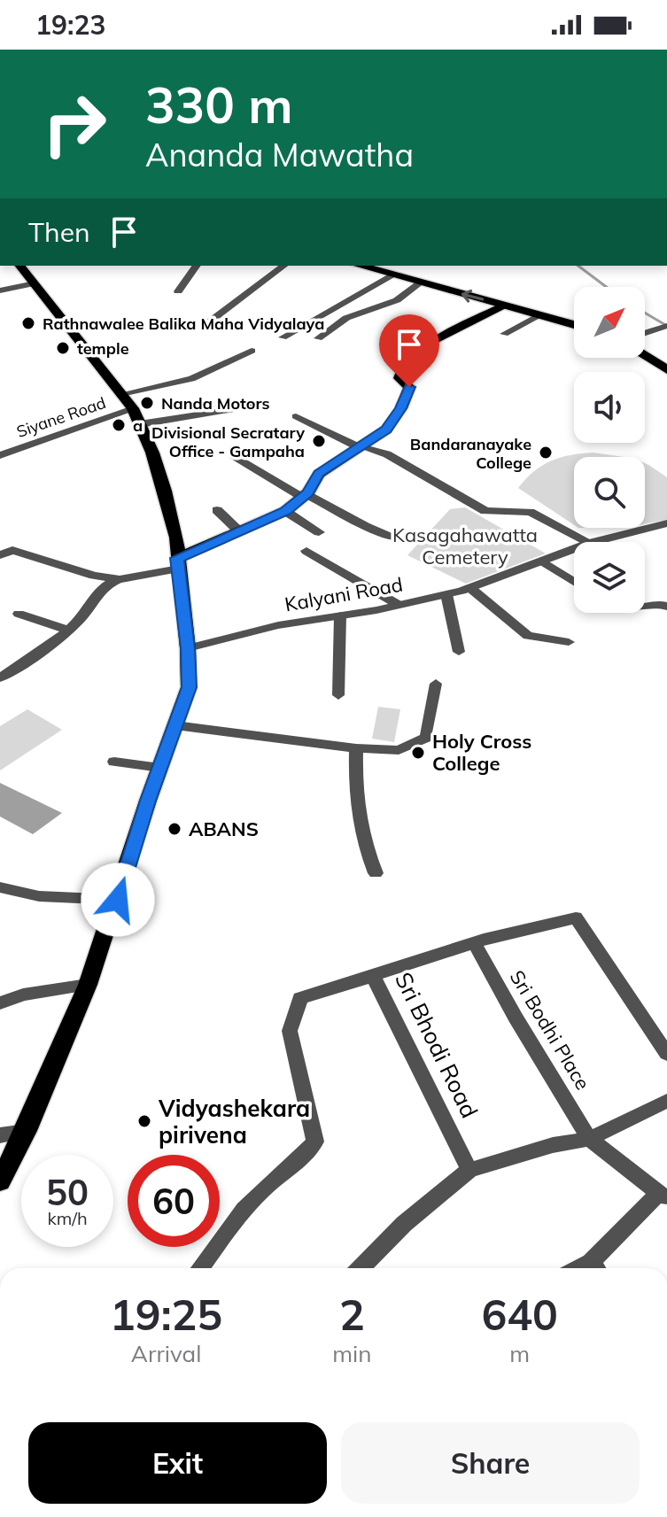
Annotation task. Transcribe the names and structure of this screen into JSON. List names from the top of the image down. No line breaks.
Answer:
{"streets":{"street":["Siyane Road","Kalyani Road","Sri Bodhi Place","Sri Bhodi Road"]},"parks":["Kasagahawatta Cemetery"],"places":["Rathnawalee Balika Maha Vidyalaya","temple","Nanda Motors","a","Divisional Secratary Office - Gampaha","Bandaranayake College","Holy Cross College","ABANS","Vidyashekara pirivena"],"north":"top right","page":{"status":"19:23","turn":["330 m","Ananda Mawatha"],"then":"Then","speed":"50 km/h","limit":"60","eta":["19:25","Arrival","2","min","640","m"],"buttons":["Exit","Share"]}}
